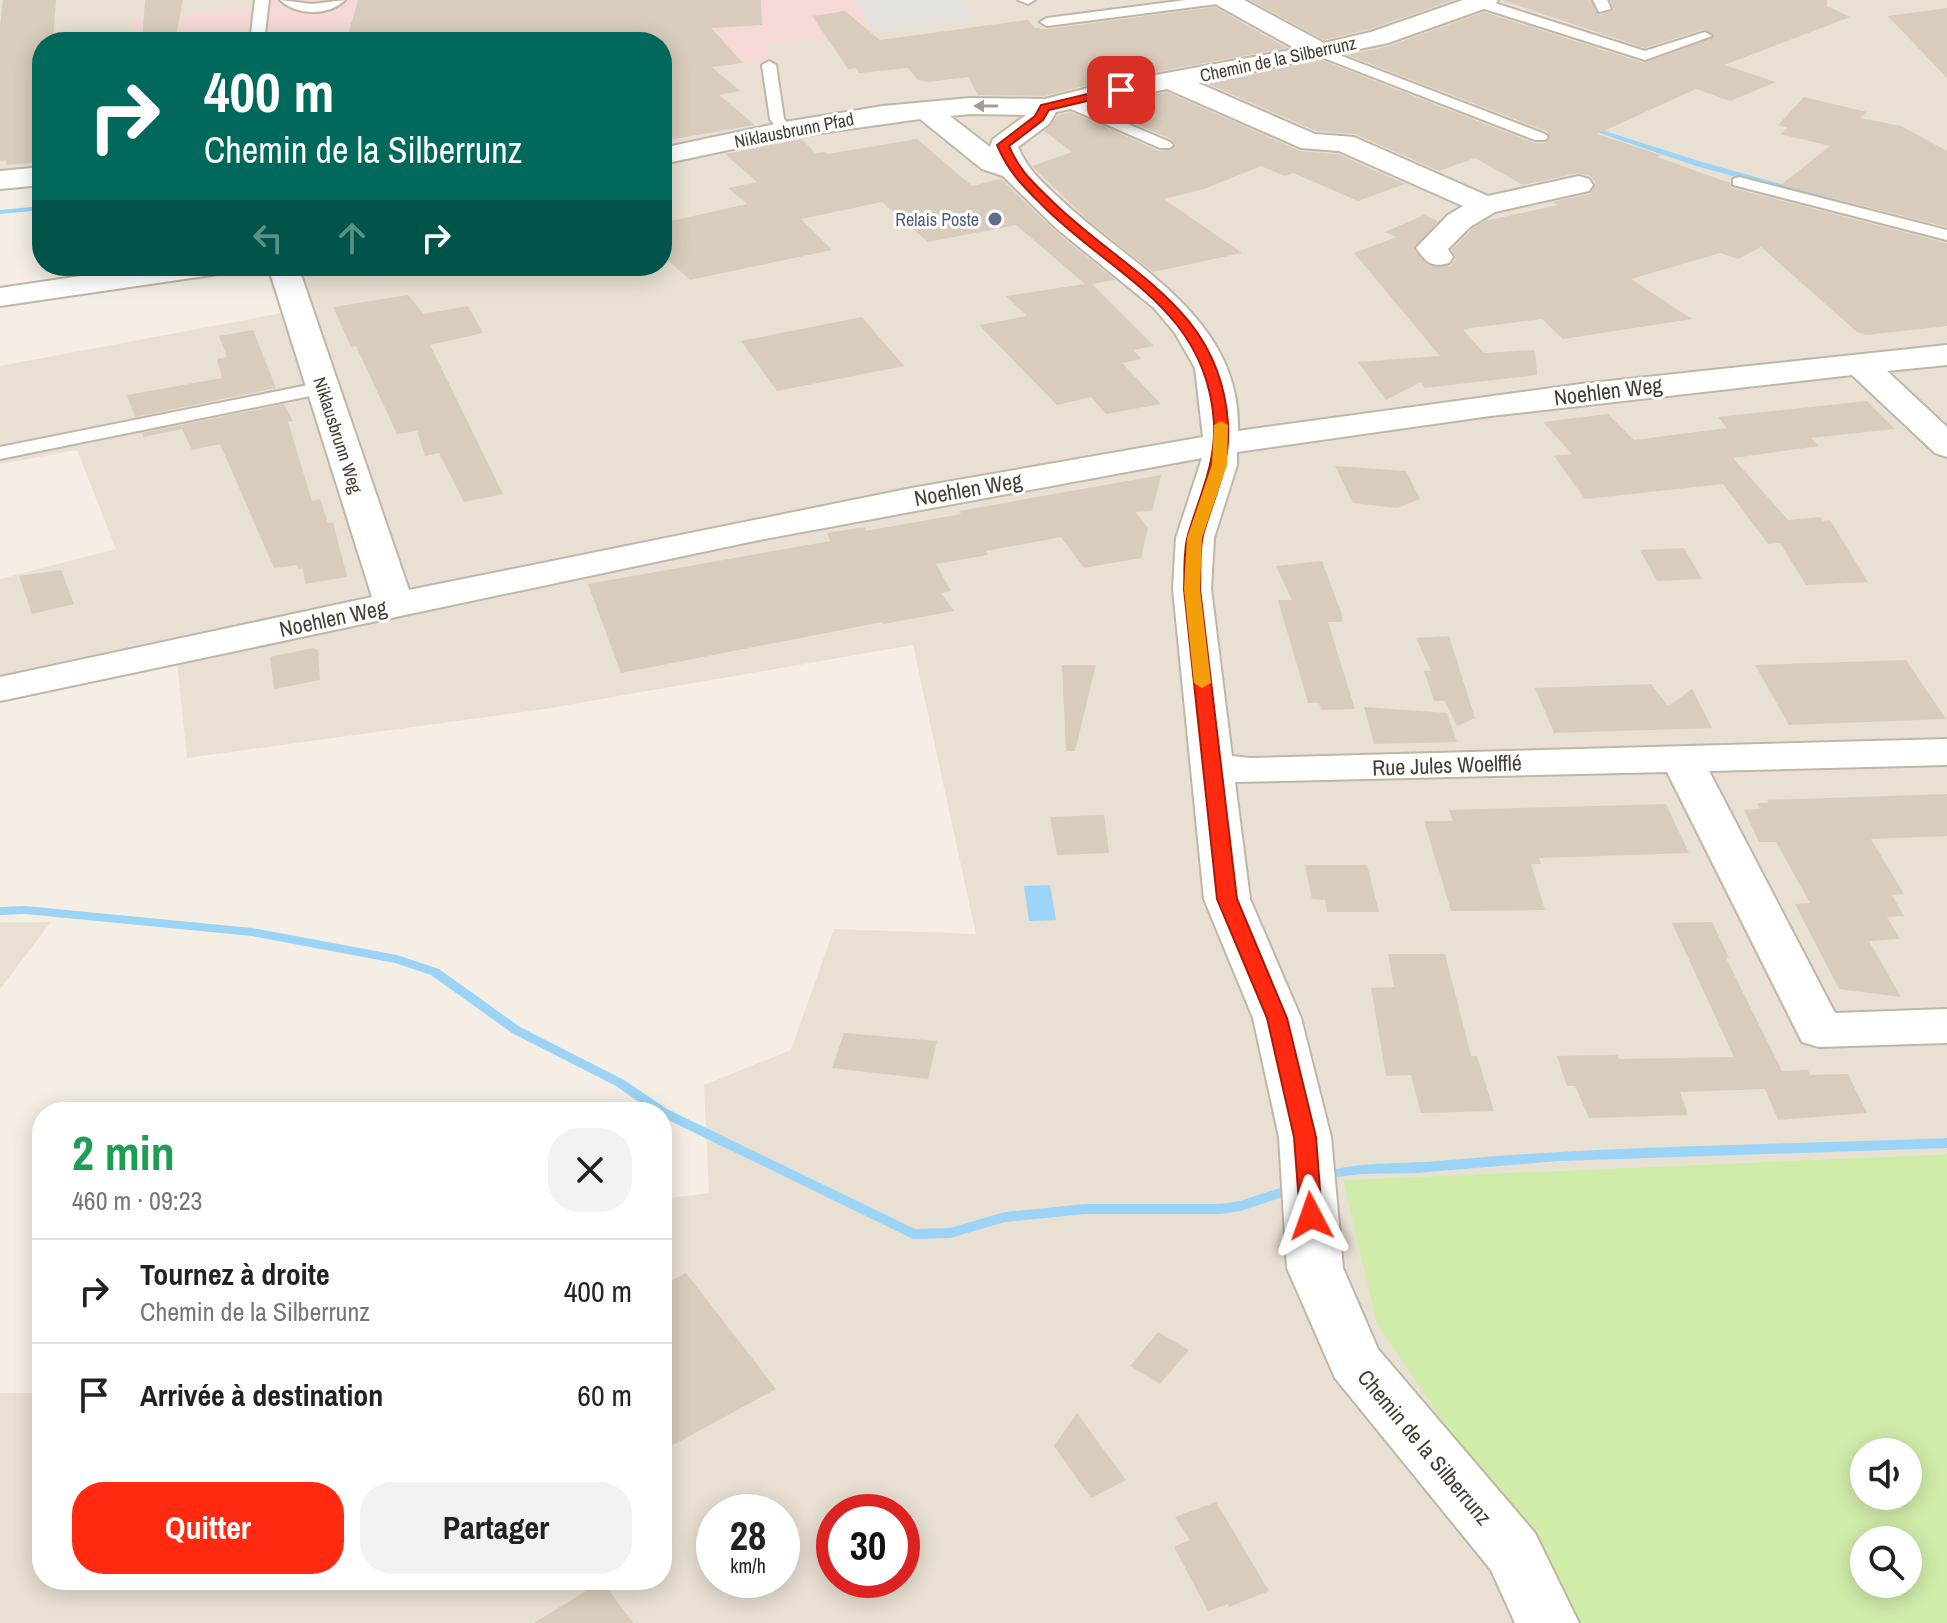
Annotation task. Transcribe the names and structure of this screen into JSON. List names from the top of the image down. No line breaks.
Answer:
{"streets":{"street":["Chemin de la Silberrunz","Niklausbrunn Pfad","Noehlen Weg","Niklausbrunn Weg","Rue Jules Woelfflé"]},"crossings":[["Chemin de la Silberrunz","Niklausbrunn Pfad"],["Chemin de la Silberrunz","Noehlen Weg"],["Chemin de la Silberrunz","Rue Jules Woelfflé"],["Noehlen Weg","Niklausbrunn Weg"]],"places":["Relais Poste"],"page":{"turn":["400 m","Chemin de la Silberrunz"],"heading":["2 min","460 m · 09:23"],"list":[{"name":"Tournez à droite","note":"Chemin de la Silberrunz","value":"400 m"},{"name":"Arrivée à destination","value":"60 m"}],"buttons":["Quitter","Partager"],"speed":"28 km/h","limit":"30"}}
